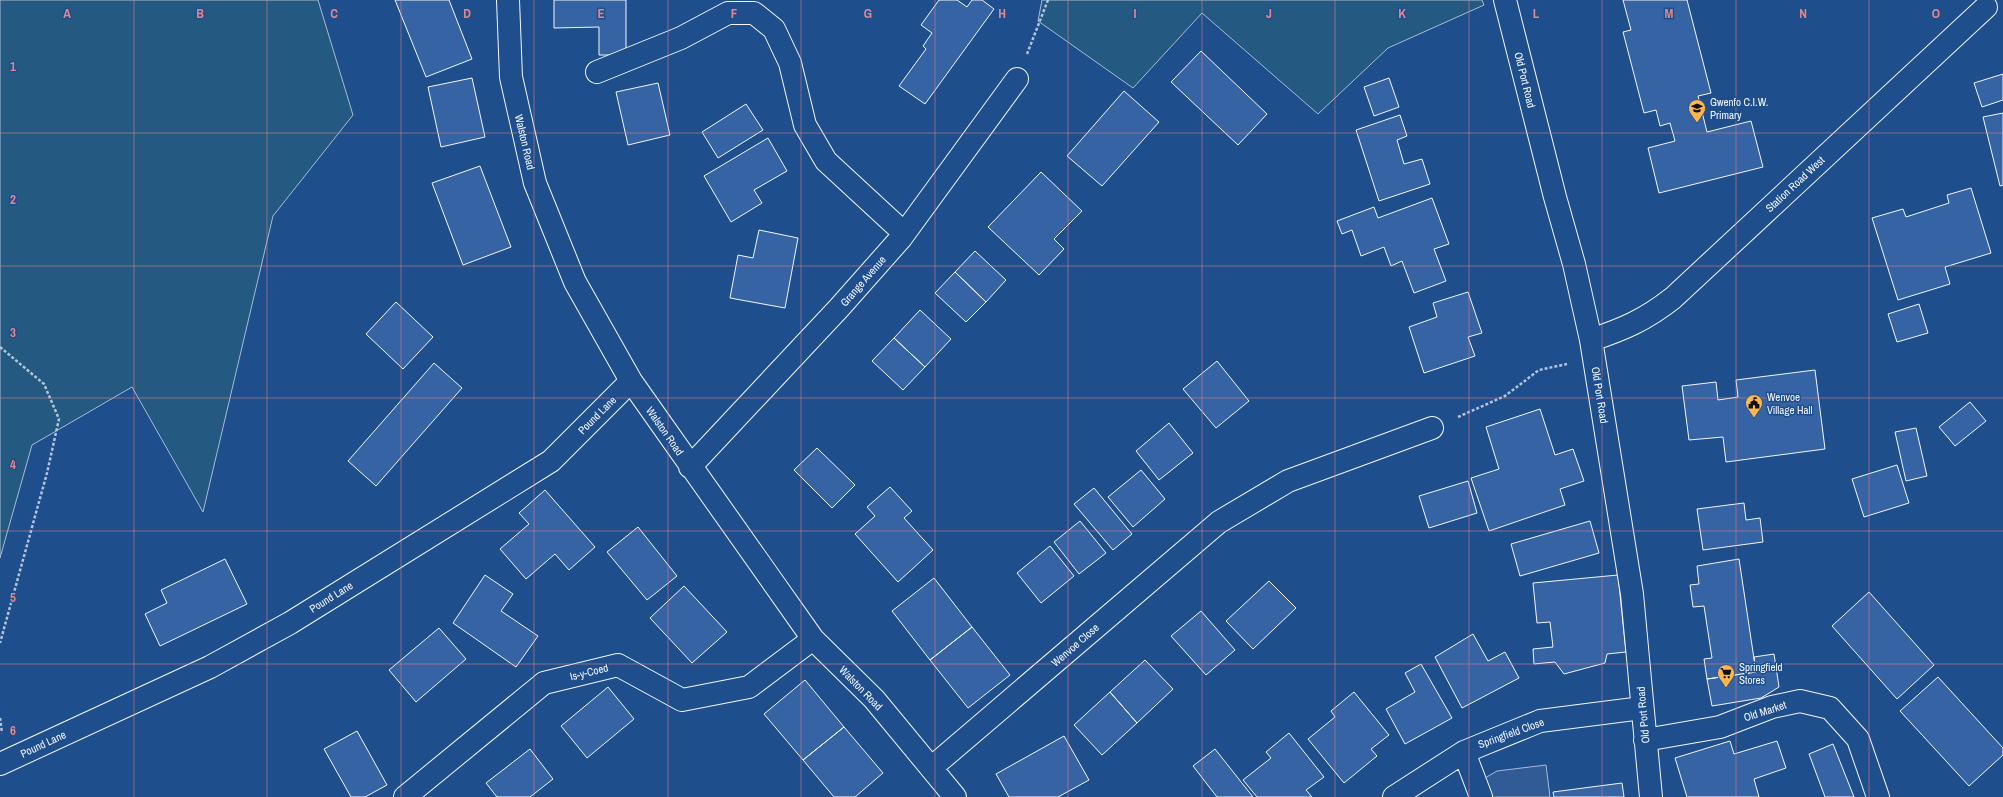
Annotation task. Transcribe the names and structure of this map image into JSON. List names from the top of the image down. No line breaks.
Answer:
{"streets":{"street":["Old Port Road","Walston Road","Station Road West","Grange Avenue","Pound Lane","Wenvoe Close","Is-y-Coed","Old Market","Springfield Close"]},"crossings":[["Old Port Road","Station Road West"],["Old Port Road","Old Market"],["Old Port Road","Springfield Close"],["Walston Road","Grange Avenue"],["Walston Road","Pound Lane"],["Walston Road","Wenvoe Close"],["Walston Road","Is-y-Coed"]],"places":{"school or university":["Gwenfo C.I.W. Primary"],"public building":["Wenvoe Village Hall"],"supermarket":["Springfield Stores"]},"grid":{"columns":["A","B","C","D","E","F","G","H","I","J","K","L","M","N","O"],"rows":["1","2","3","4","5","6"]}}
